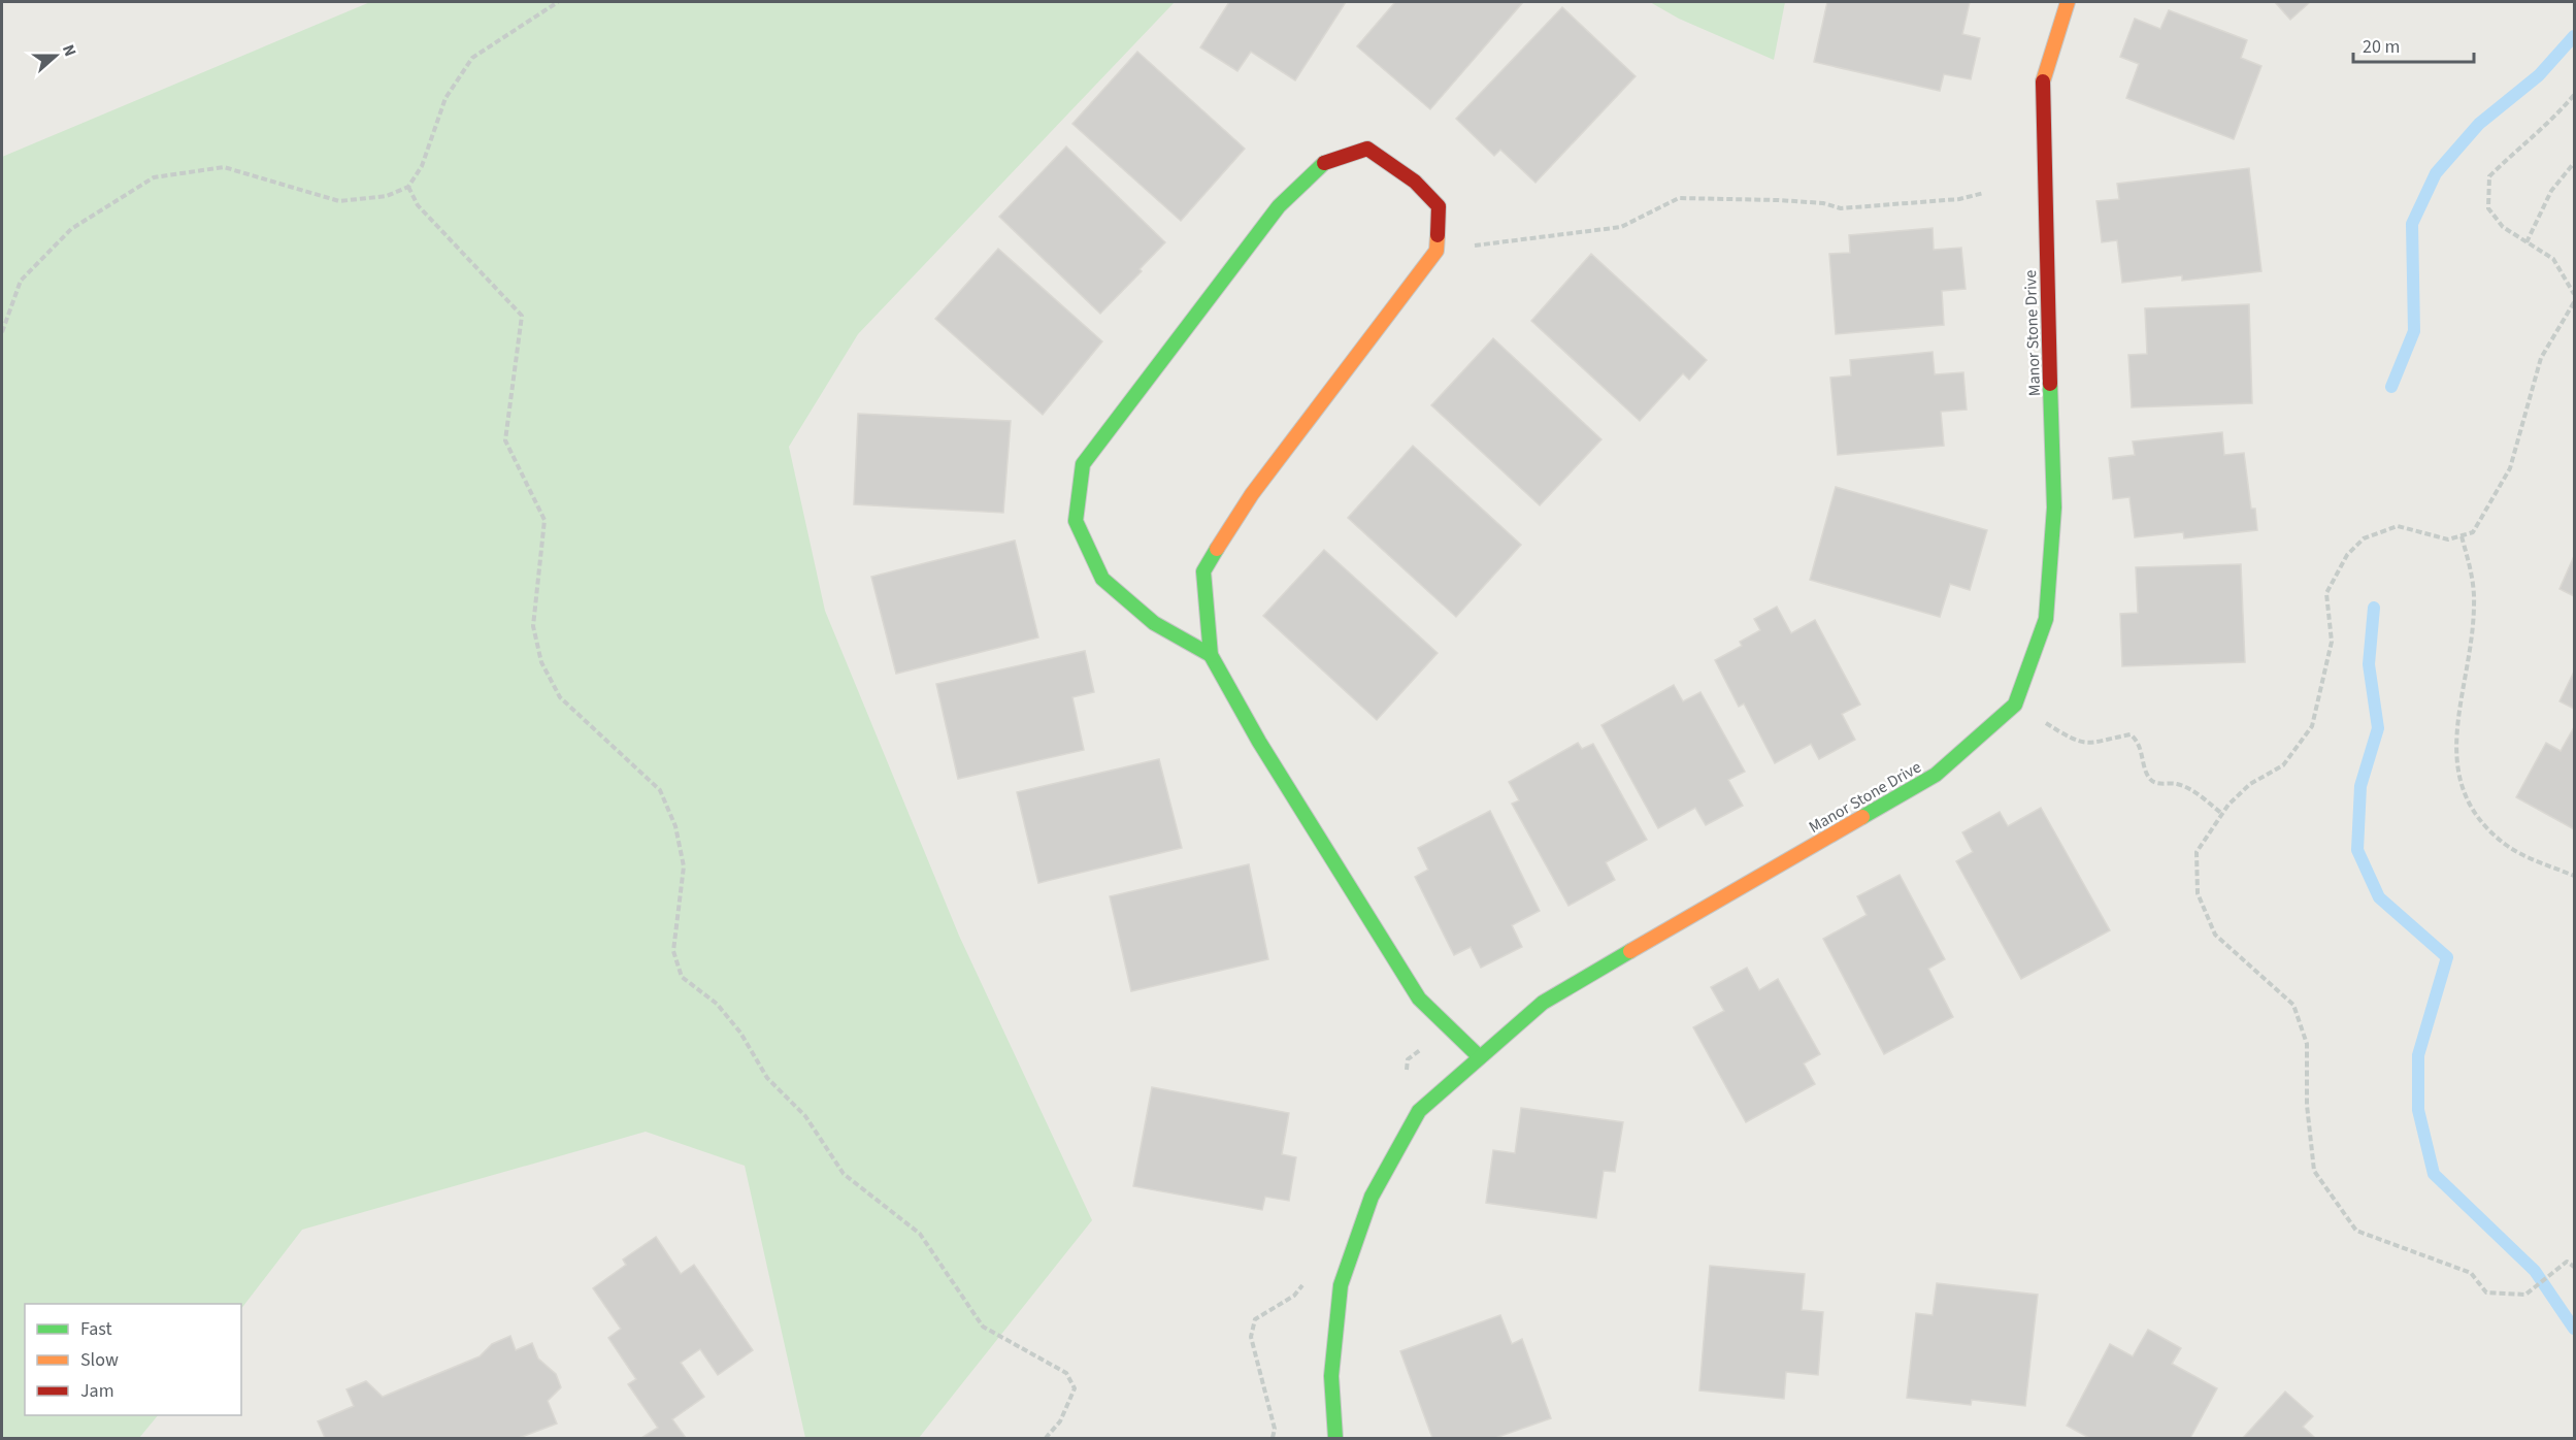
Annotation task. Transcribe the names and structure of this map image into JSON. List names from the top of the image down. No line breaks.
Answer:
{"streets":{"street":["Manor Stone Drive"]},"legend":["Fast","Slow","Jam"],"scale_bar":"20 m","north":"right"}
